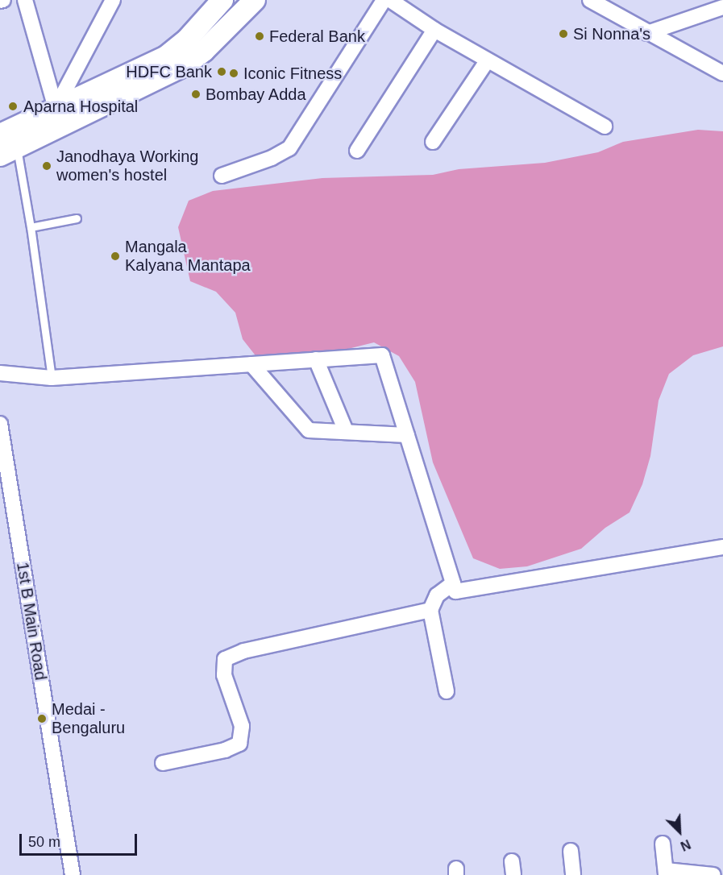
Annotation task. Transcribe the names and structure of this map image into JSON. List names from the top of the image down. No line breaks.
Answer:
{"streets":{"street":["1st B Main Road"]},"places":["Si Nonna's","Federal Bank","HDFC Bank","Iconic Fitness","Bombay Adda","Aparna Hospital","Janodhaya Working women's hostel","Mangala Kalyana Mantapa","Medai - Bengaluru"],"scale_bar":"50 m","north":"bottom right"}
